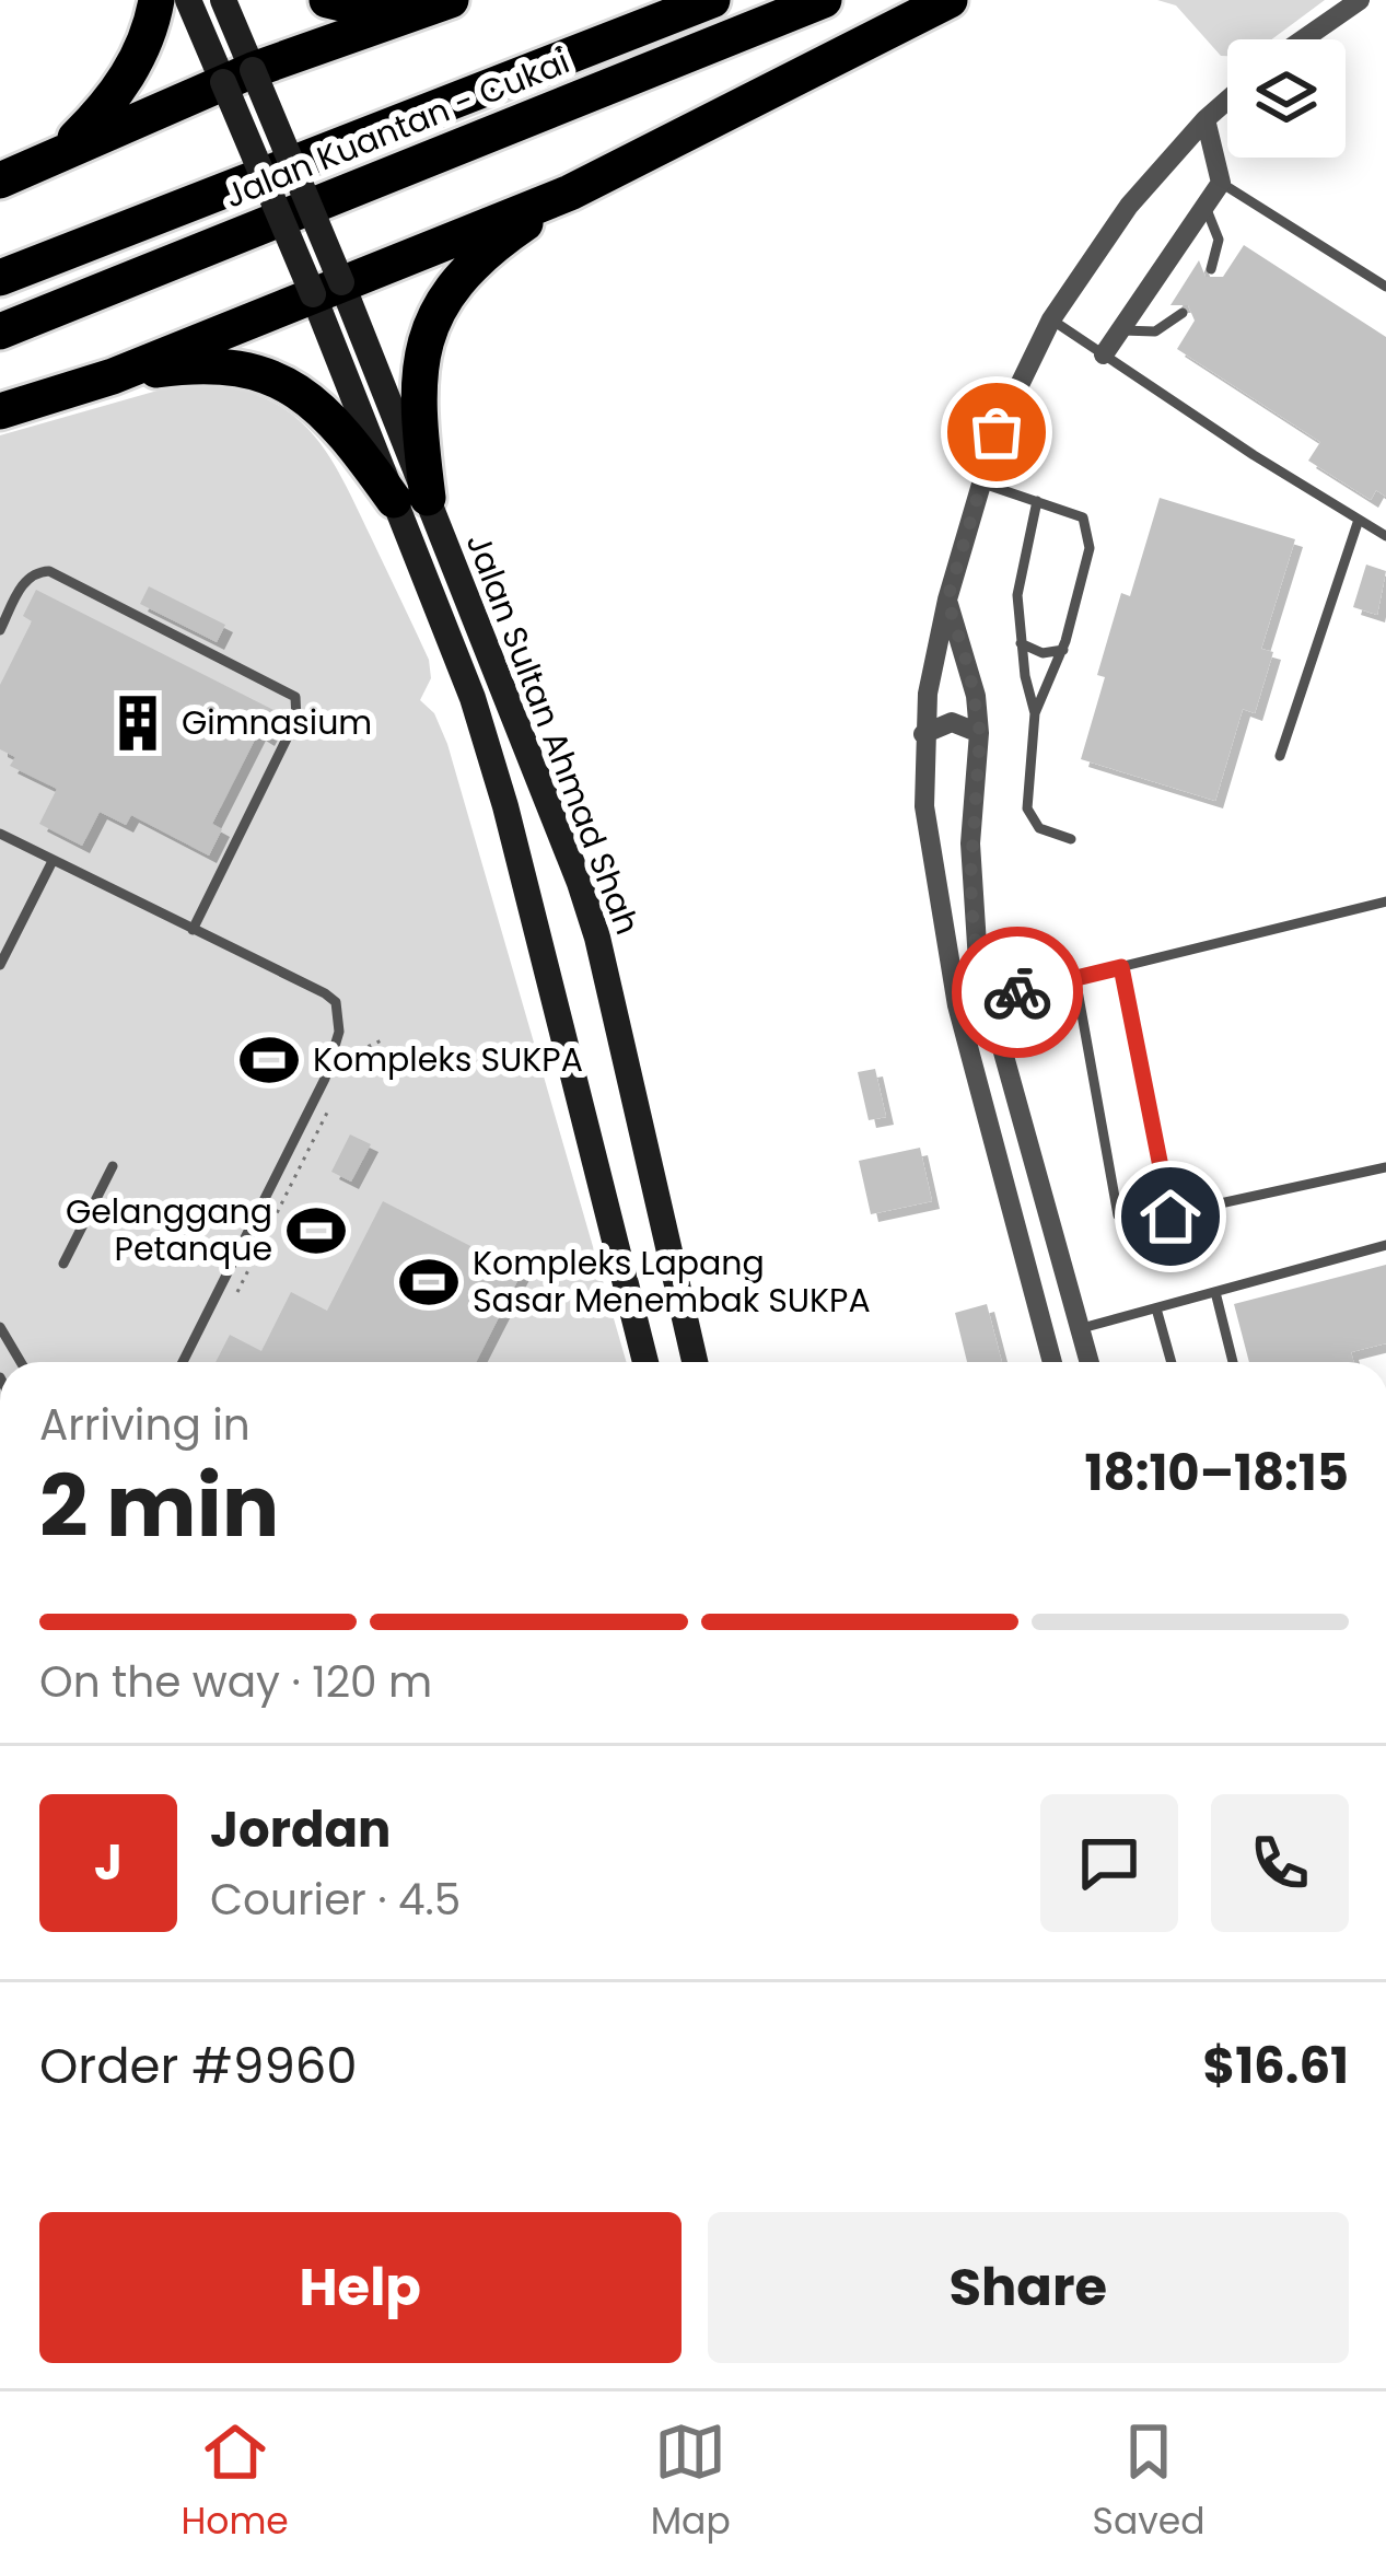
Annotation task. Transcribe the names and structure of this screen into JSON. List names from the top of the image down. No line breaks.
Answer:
{"streets":{"highway":["Jalan Kuantan - Cukai"],"main road":["Jalan Sultan Ahmad Shah"]},"places":{"building":["Gimnasium"],"sports":["Kompleks SUKPA","Gelanggang Petanque","Kompleks Lapang Sasar Menembak SUKPA"]},"page":{"heading":["2 min","Arriving in","18:10–18:15"],"panel":["Jordan","Courier · 4.5","Order #9960","$16.61"],"bar":"On the way · 120 m","round":"J","buttons":["Help","Share"],"tabs":["Home","Map","Saved"]}}
